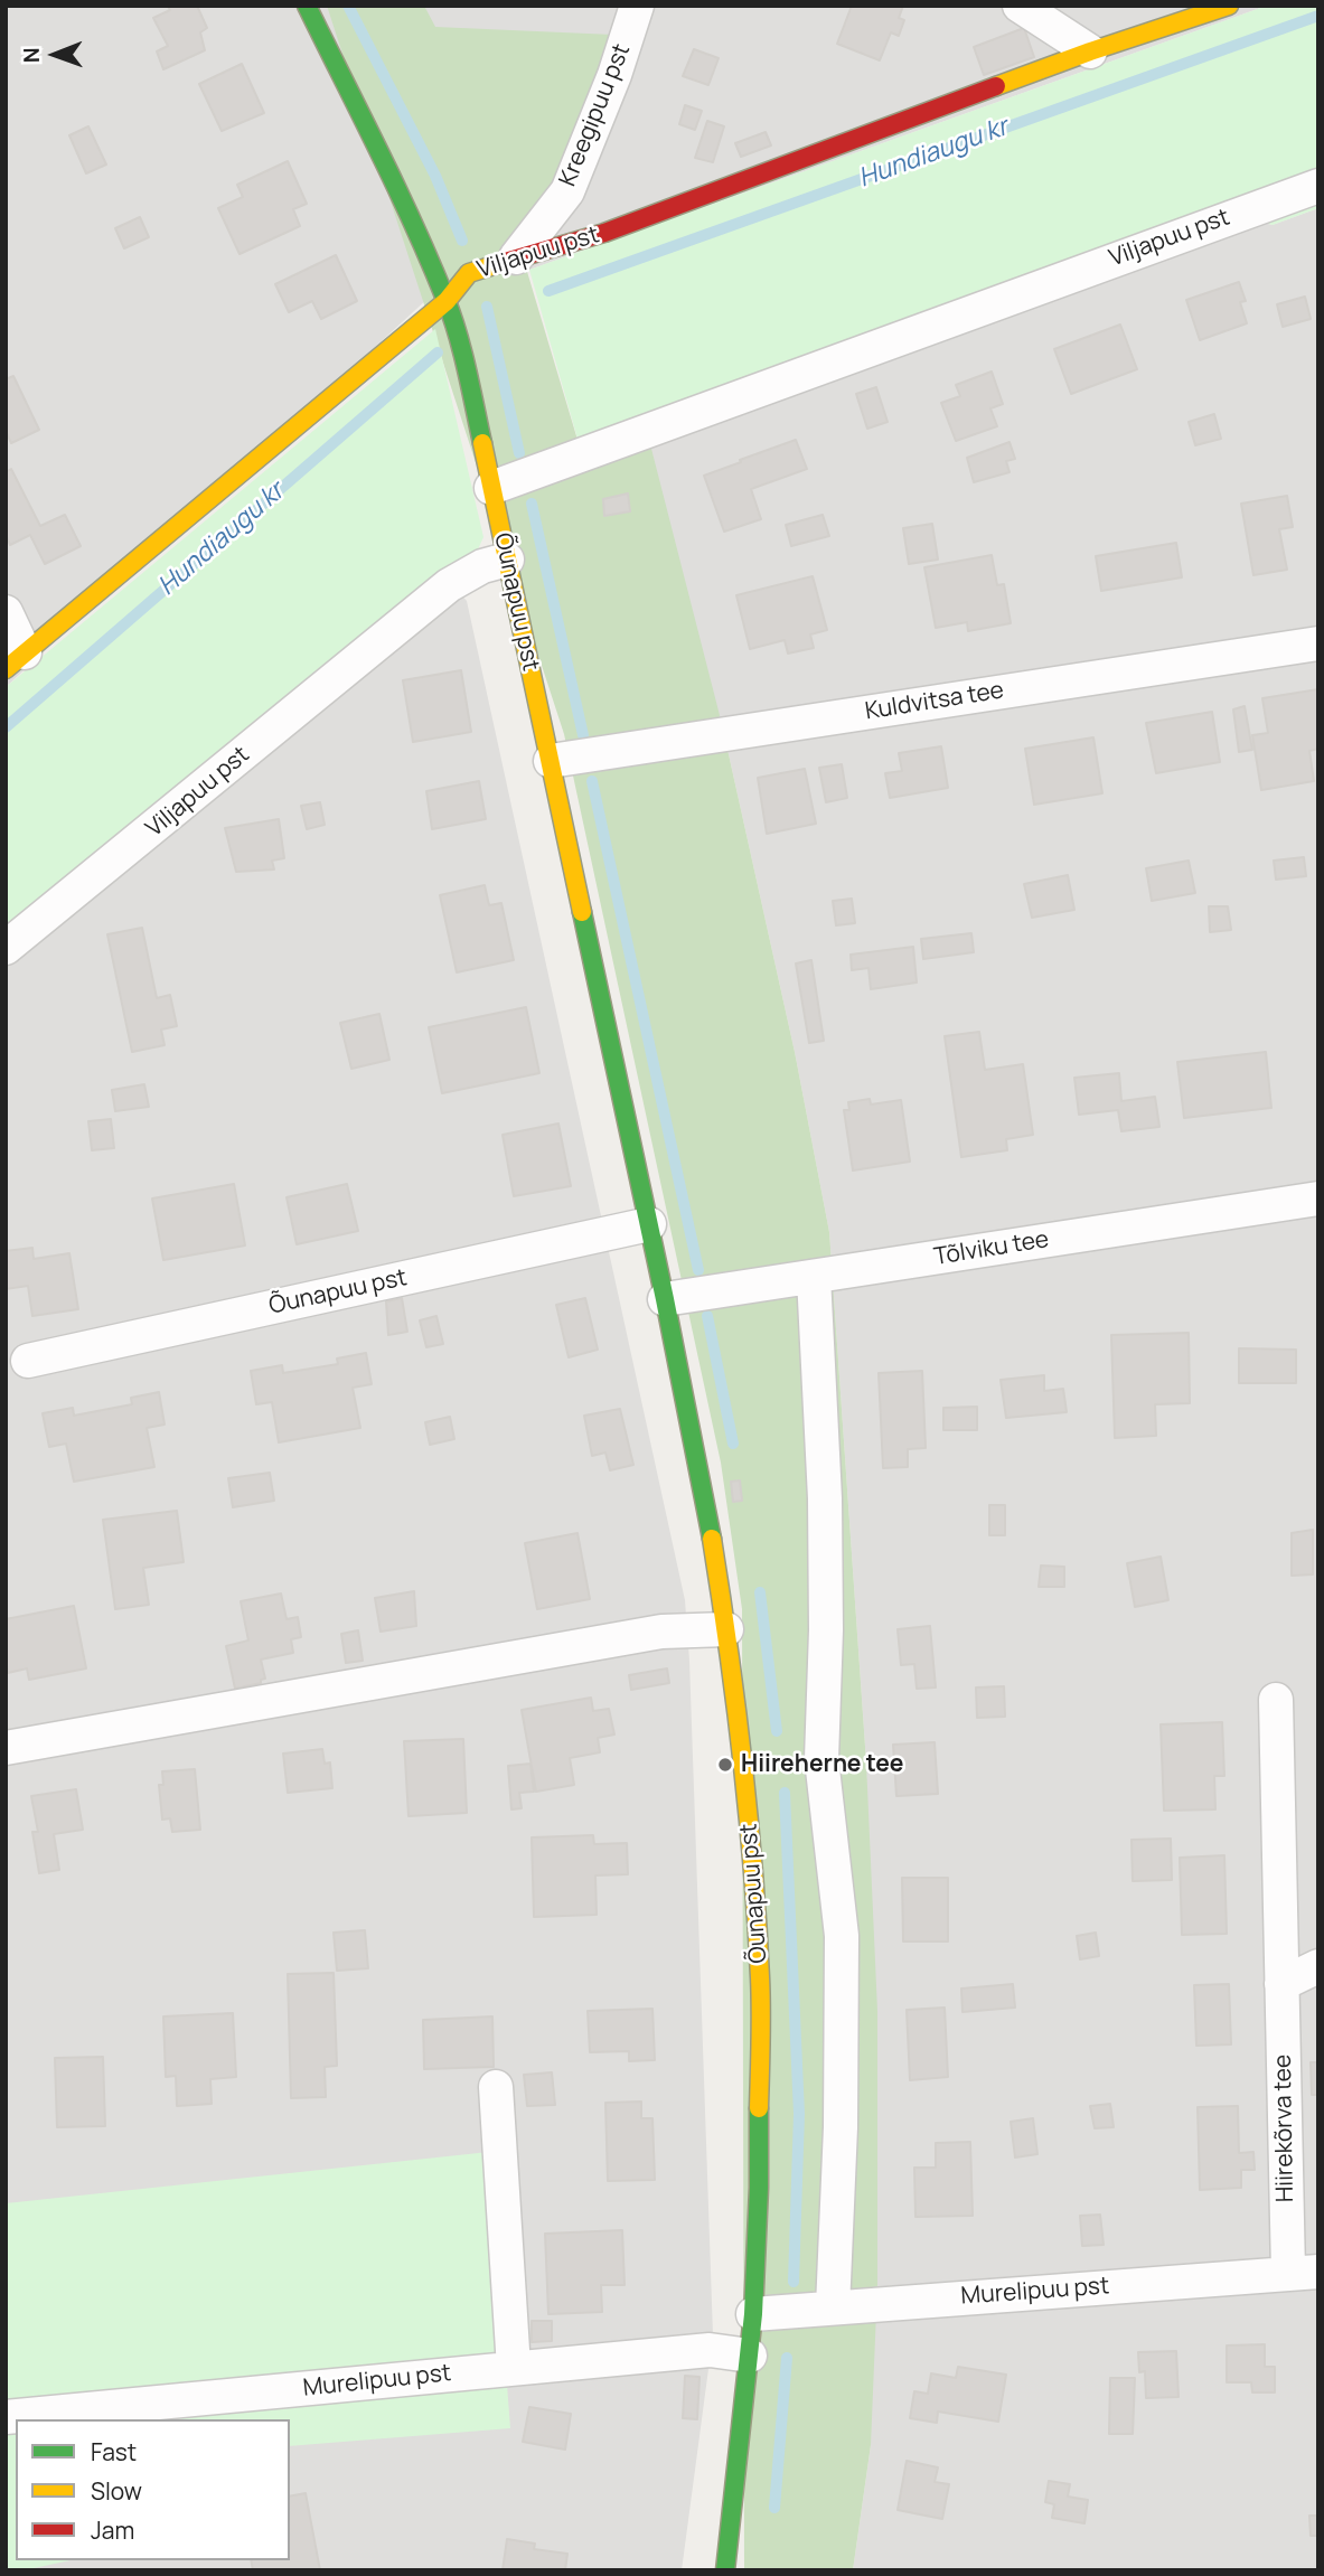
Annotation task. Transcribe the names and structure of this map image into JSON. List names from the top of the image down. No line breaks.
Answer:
{"streets":{"street":["Kreegipuu pst","Viljapuu pst","Õunapuu pst","Kuldvitsa tee","Tõlviku tee","Hiirekõrva tee","Murelipuu pst"]},"crossings":[["Kreegipuu pst","Viljapuu pst"],["Viljapuu pst","Õunapuu pst"],["Õunapuu pst","Kuldvitsa tee"],["Õunapuu pst","Tõlviku tee"],["Õunapuu pst","Murelipuu pst"],["Hiirekõrva tee","Murelipuu pst"]],"water":["Hundiaugu kr"],"places":["Hiireherne tee"],"legend":["Fast","Slow","Jam"],"north":"left"}
